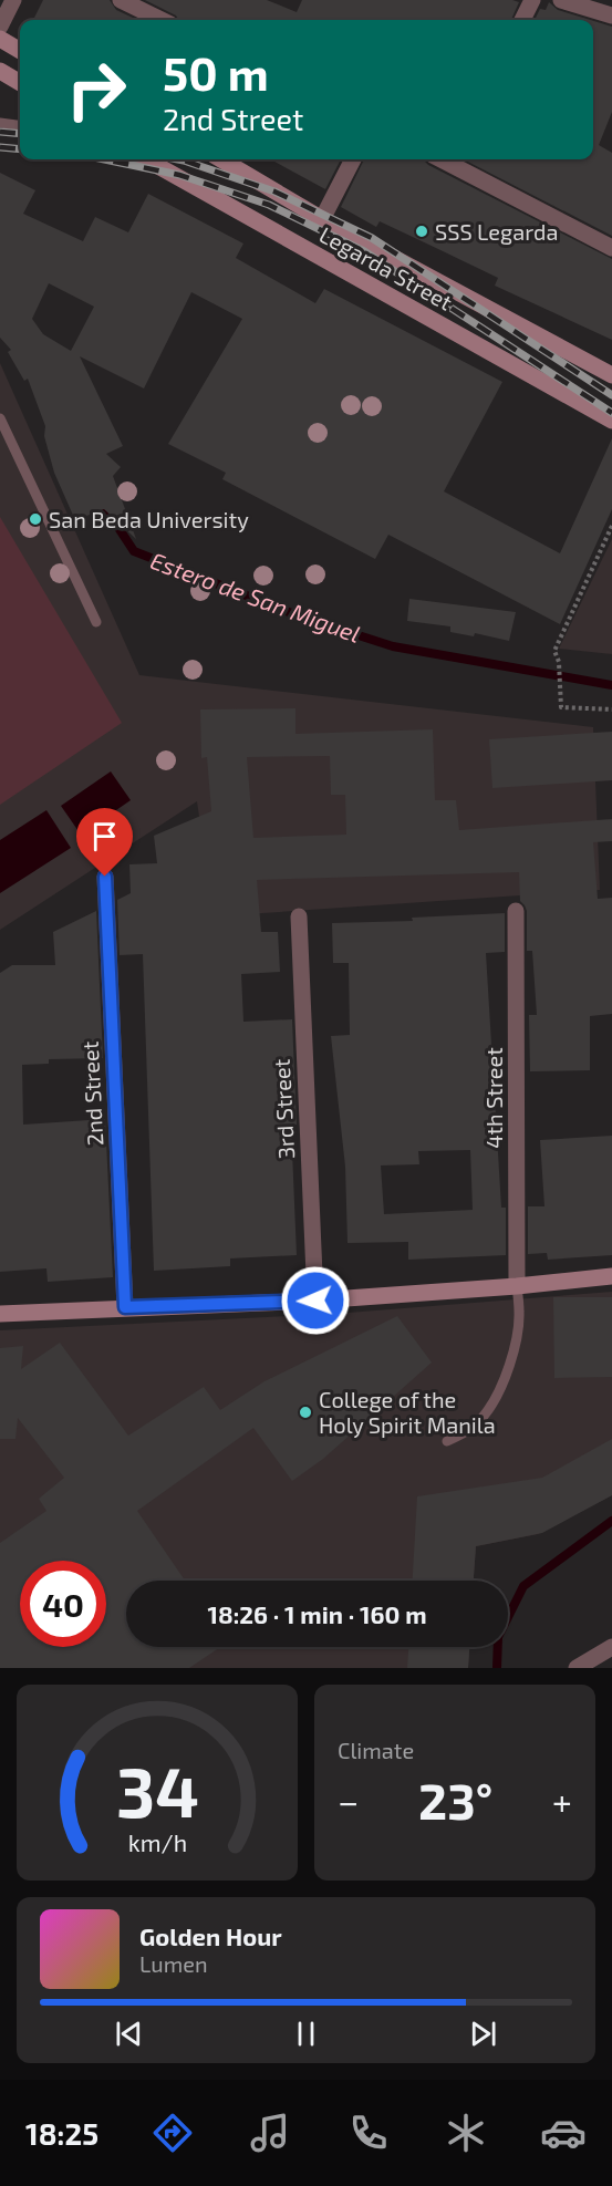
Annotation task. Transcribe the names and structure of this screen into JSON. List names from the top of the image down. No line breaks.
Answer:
{"streets":{"main road":["Legarda Street"],"street":["2nd Street","4th Street","3rd Street"]},"water":["Estero de San Miguel"],"places":["SSS Legarda","San Beda University","College of the Holy Spirit Manila"],"page":{"turn":["50 m","2nd Street"],"limit":"40","trip":"18:26 · 1 min · 160 m","tile":"Climate","heat":["−","23°","+"],"song":["Golden Hour","Lumen"],"tabs":"18:25","gauge":["34","km/h"]}}
